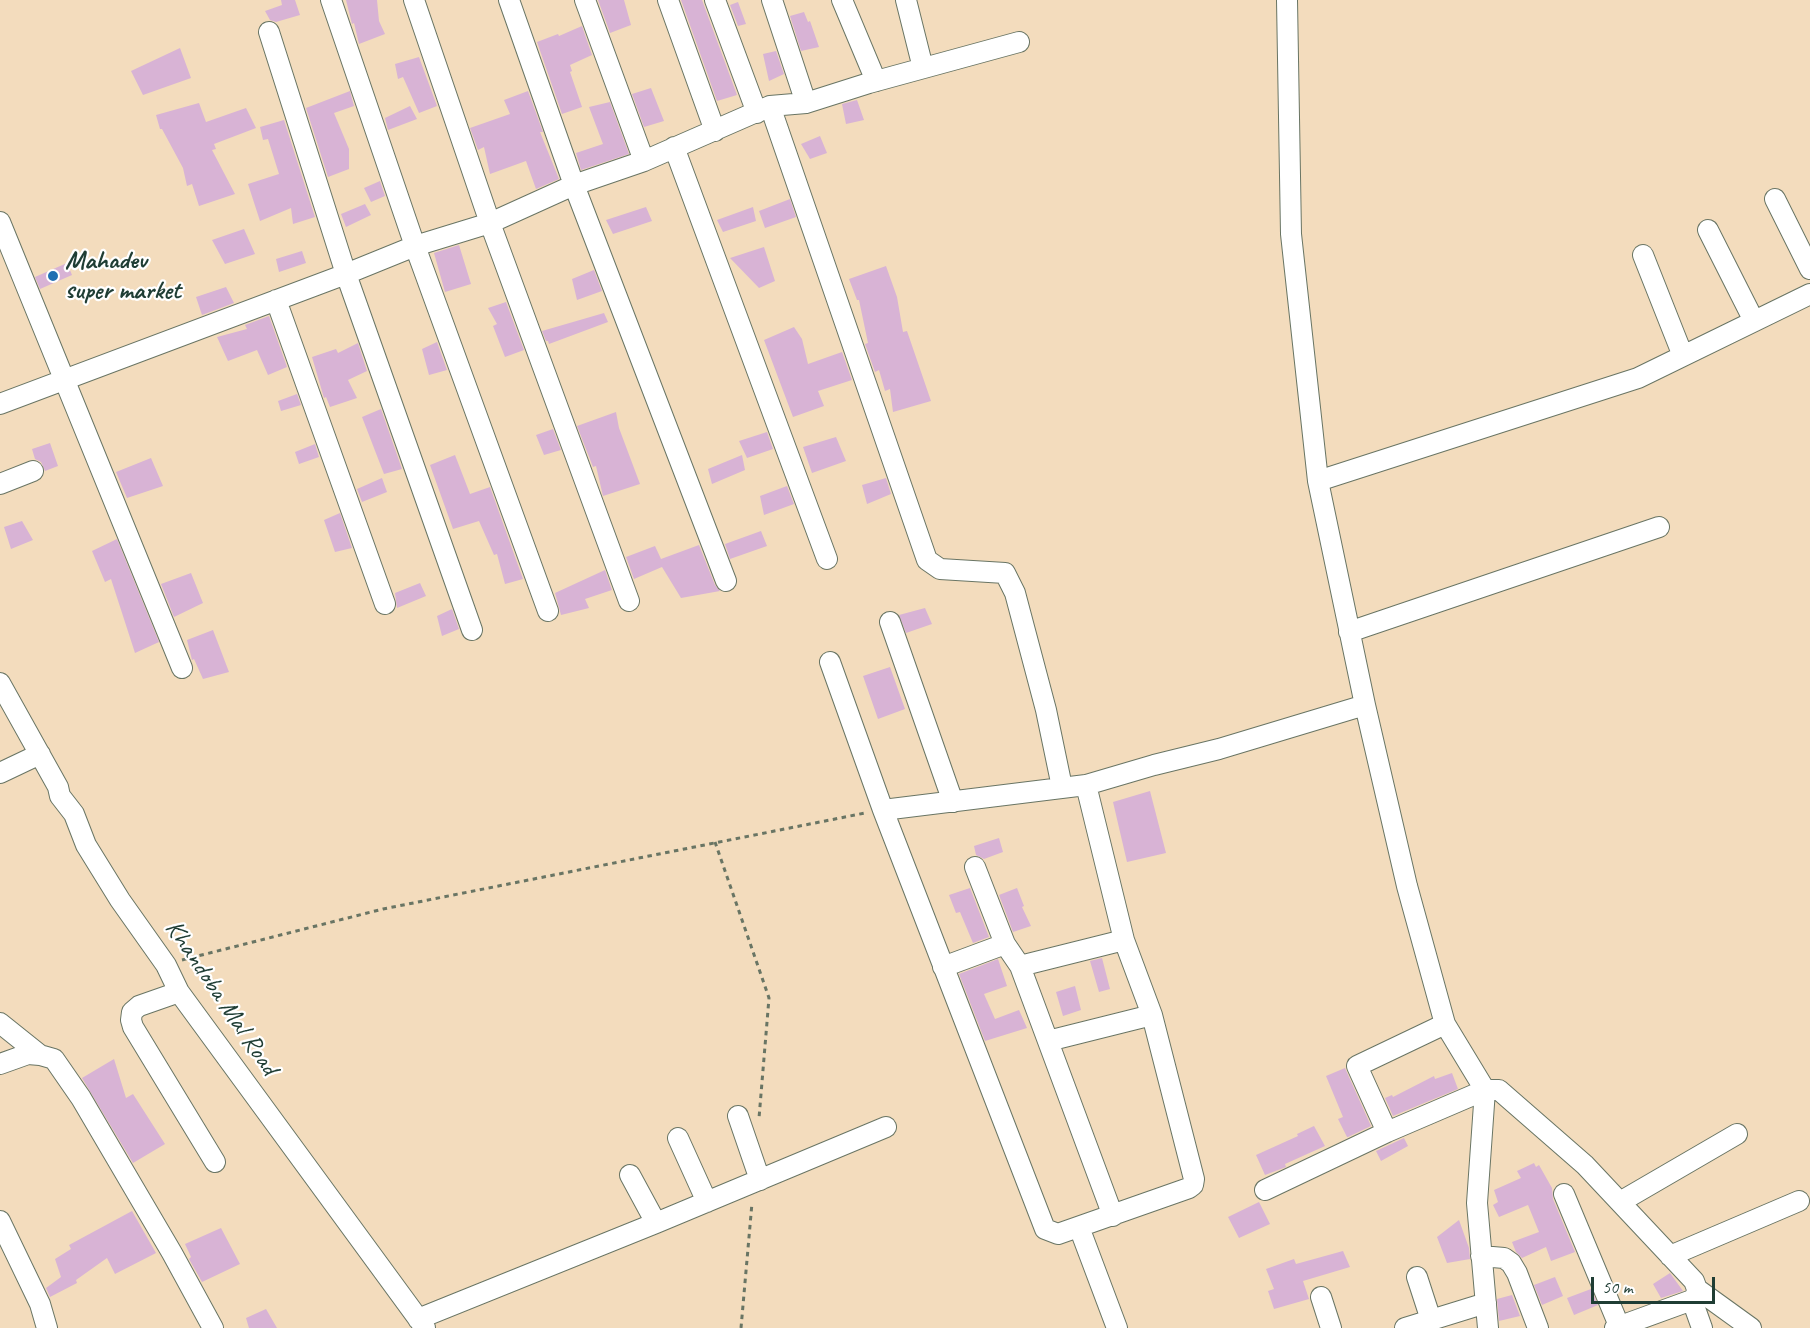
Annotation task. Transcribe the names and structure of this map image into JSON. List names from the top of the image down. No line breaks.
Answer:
{"streets":{"street":["Khandoba Mal Road"]},"places":["Mahadev super market"],"scale_bar":"50 m"}
